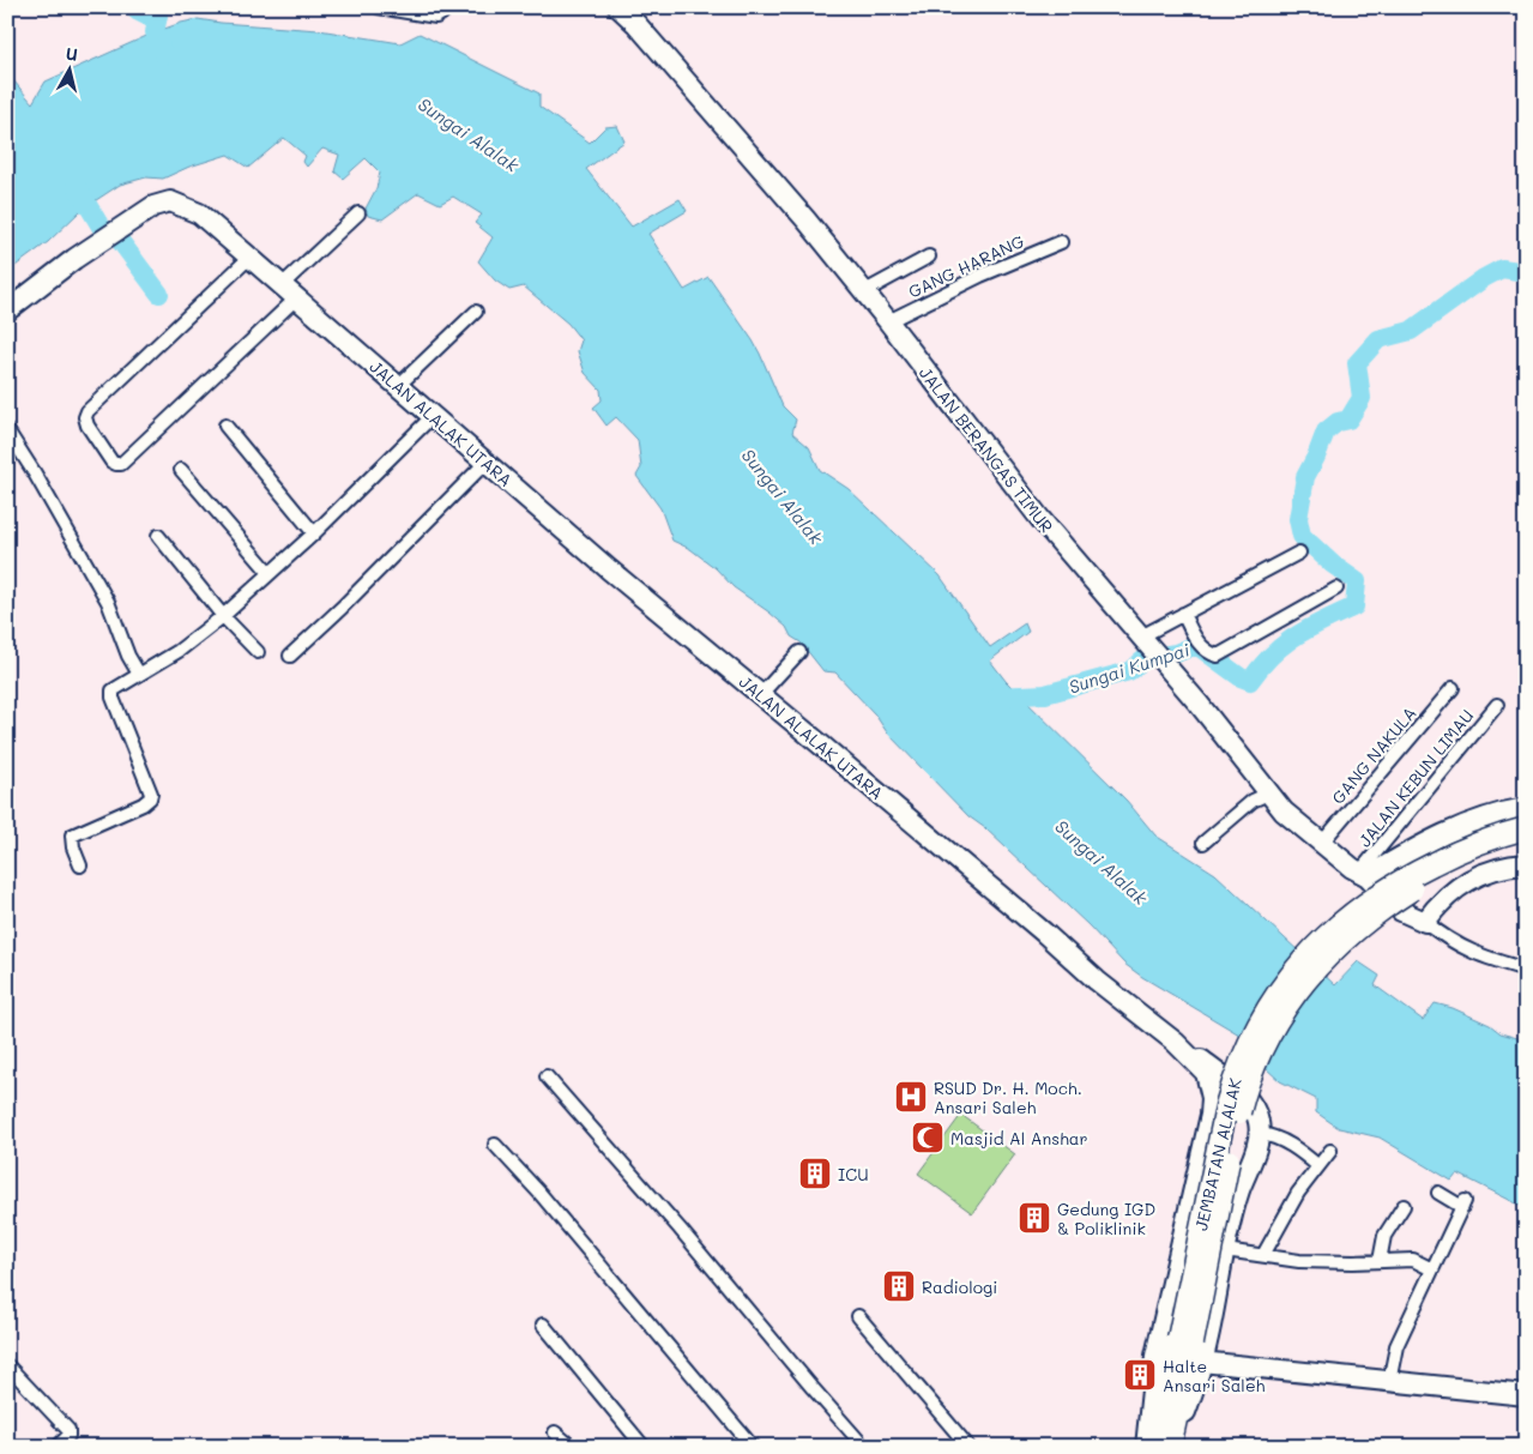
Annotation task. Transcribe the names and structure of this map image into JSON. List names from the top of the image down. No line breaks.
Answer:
{"streets":{"highway":["JEMBATAN ALALAK"],"main road":["JALAN ALALAK UTARA","JALAN BERANGAS TIMUR"],"street":["GANG HARANG","GANG NAKULA","JALAN KEBUN LIMAU"]},"crossings":[["GANG HARANG","JALAN BERANGAS TIMUR"],["JALAN BERANGAS TIMUR","GANG NAKULA"],["JALAN BERANGAS TIMUR","JALAN KEBUN LIMAU"]],"water":["Sungai Alalak","Sungai Kumpai"],"places":{"hospital":["RSUD Dr. H. Moch. Ansari Saleh"],"mosque":["Masjid Al Anshar"],"building":["ICU","Gedung IGD & Poliklinik","Radiologi","Halte Ansari Saleh"]},"north":"top"}
